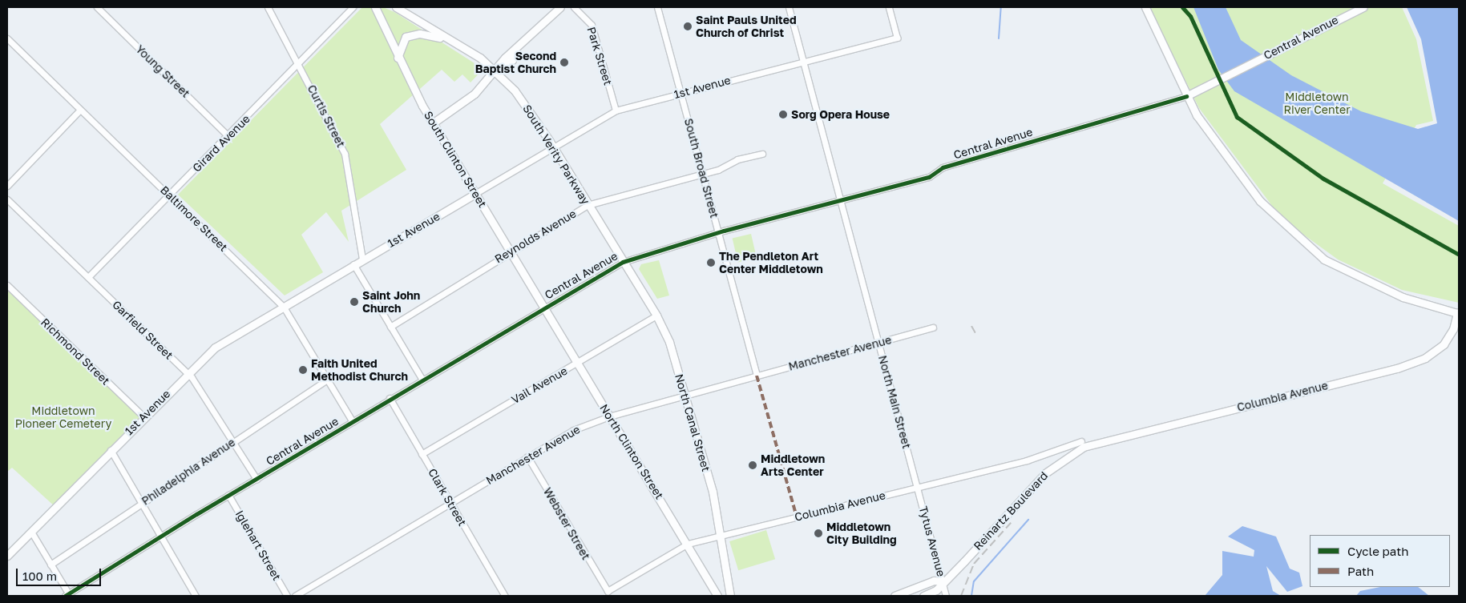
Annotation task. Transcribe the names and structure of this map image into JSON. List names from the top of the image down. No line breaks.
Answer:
{"streets":{"main road":["Central Avenue","1st Avenue","South Verity Parkway","South Clinton Street","Columbia Avenue","North Canal Street","North Clinton Street","Reinartz Boulevard"],"street":["Park Street","Young Street","Curtis Street","Girard Avenue","South Broad Street","Baltimore Street","Reynolds Avenue","Garfield Street","Richmond Street","Manchester Avenue","Vail Avenue","North Main Street","Philadelphia Avenue","Clark Street","Webster Street","Tytus Avenue","Iglehart Street"]},"crossings":[["Central Avenue","South Verity Parkway"],["Central Avenue","South Clinton Street"],["Central Avenue","South Broad Street"],["Central Avenue","Baltimore Street"],["Central Avenue","Garfield Street"],["Central Avenue","North Main Street"],["Central Avenue","North Canal Street"],["Central Avenue","North Clinton Street"],["Central Avenue","Clark Street"],["Central Avenue","Iglehart Street"],["Park Street","1st Avenue"],["Young Street","Girard Avenue"],["1st Avenue","Curtis Street"],["1st Avenue","South Verity Parkway"],["1st Avenue","South Clinton Street"],["1st Avenue","South Broad Street"],["1st Avenue","Baltimore Street"],["1st Avenue","Garfield Street"],["1st Avenue","Richmond Street"],["1st Avenue","North Main Street"],["Curtis Street","Girard Avenue"],["Girard Avenue","Baltimore Street"],["Girard Avenue","Garfield Street"],["South Verity Parkway","Reynolds Avenue"],["South Verity Parkway","North Canal Street"],["South Clinton Street","Reynolds Avenue"],["South Clinton Street","North Clinton Street"],["South Broad Street","Reynolds Avenue"],["South Broad Street","Manchester Avenue"],["Baltimore Street","Philadelphia Avenue"],["Garfield Street","Philadelphia Avenue"],["Manchester Avenue","North Main Street"],["Manchester Avenue","North Canal Street"],["Manchester Avenue","North Clinton Street"],["Manchester Avenue","Clark Street"],["Manchester Avenue","Webster Street"],["Vail Avenue","North Canal Street"],["Vail Avenue","North Clinton Street"],["Vail Avenue","Clark Street"],["Columbia Avenue","North Main Street"],["Columbia Avenue","North Canal Street"],["Columbia Avenue","North Clinton Street"],["Columbia Avenue","Reinartz Boulevard"],["Columbia Avenue","Webster Street"],["Columbia Avenue","Tytus Avenue"],["North Main Street","Tytus Avenue"],["Reinartz Boulevard","Tytus Avenue"]],"parks":["Middletown River Center","Middletown Pioneer Cemetery"],"places":["Saint Pauls United Church of Christ","Second Baptist Church","Sorg Opera House","The Pendleton Art Center Middletown","Saint John Church","Faith United Methodist Church","Middletown Arts Center","Middletown City Building"],"legend":["Cycle path","Path"],"scale_bar":"100 m"}
